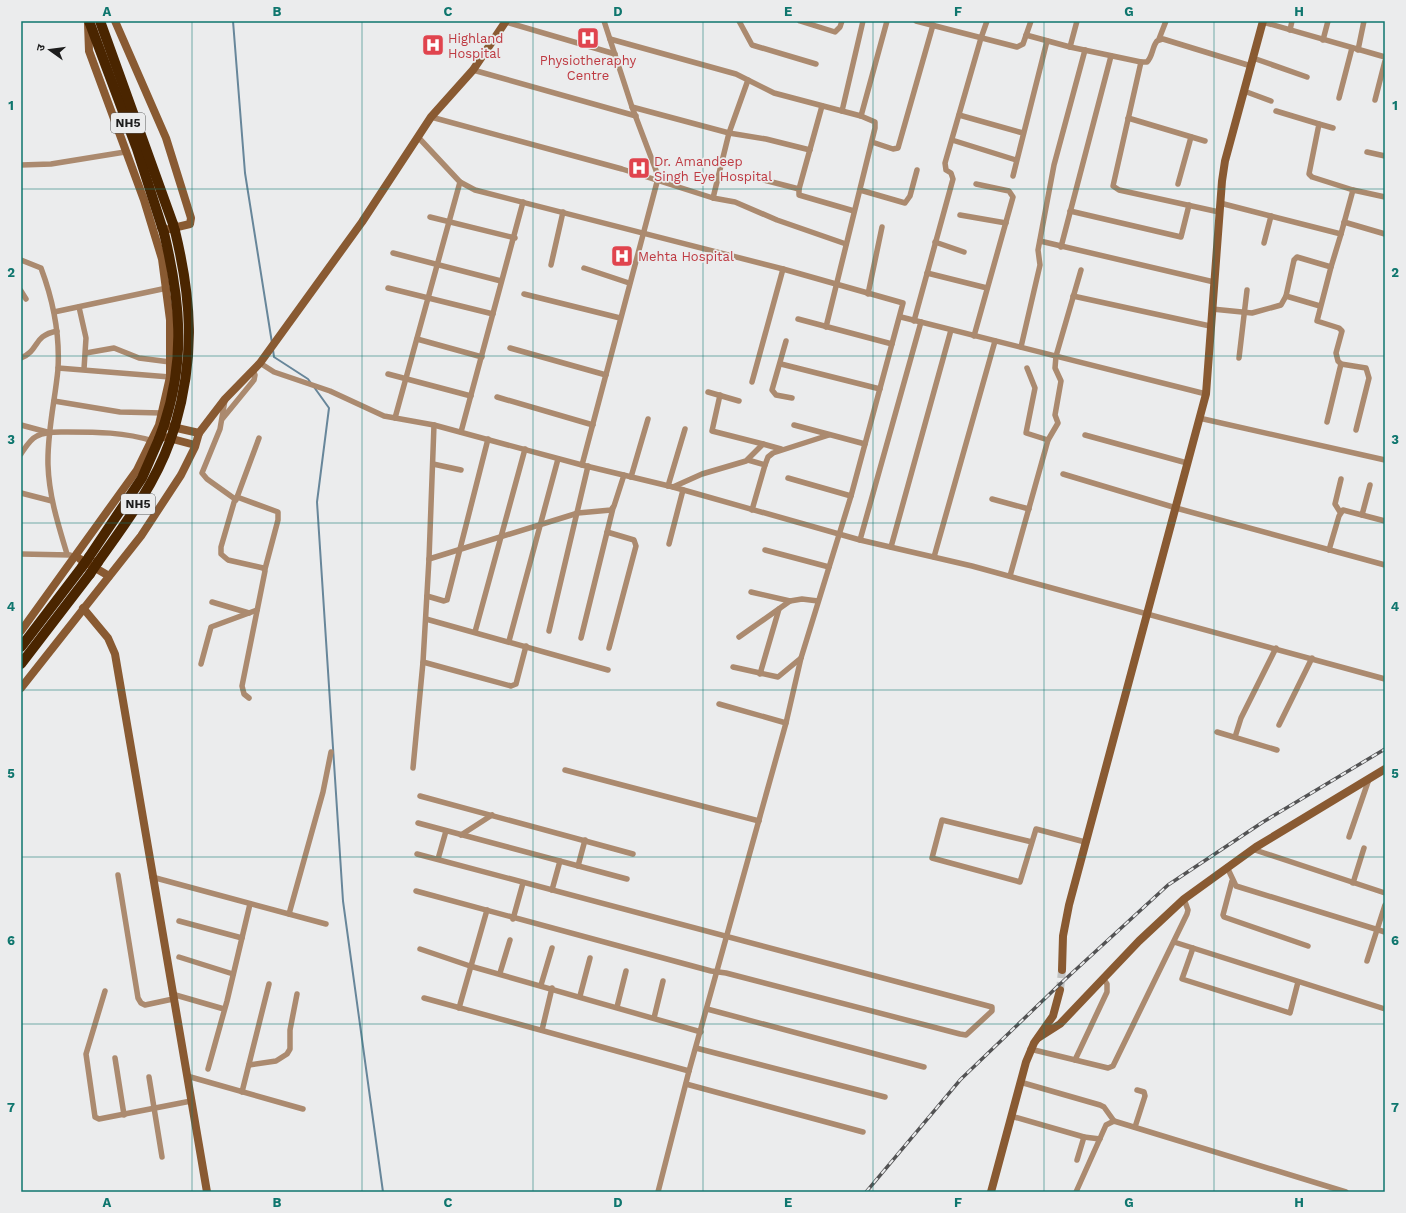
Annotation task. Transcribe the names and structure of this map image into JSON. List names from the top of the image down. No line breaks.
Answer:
{"streets":{"highway":["NH5"]},"places":{"hospital":["Physiotheraphy Centre","Highland Hospital","Dr. Amandeep Singh Eye Hospital","Mehta Hospital"]},"north":"left","grid":{"columns":["A","B","C","D","E","F","G","H"],"rows":["1","2","3","4","5","6","7"]}}
